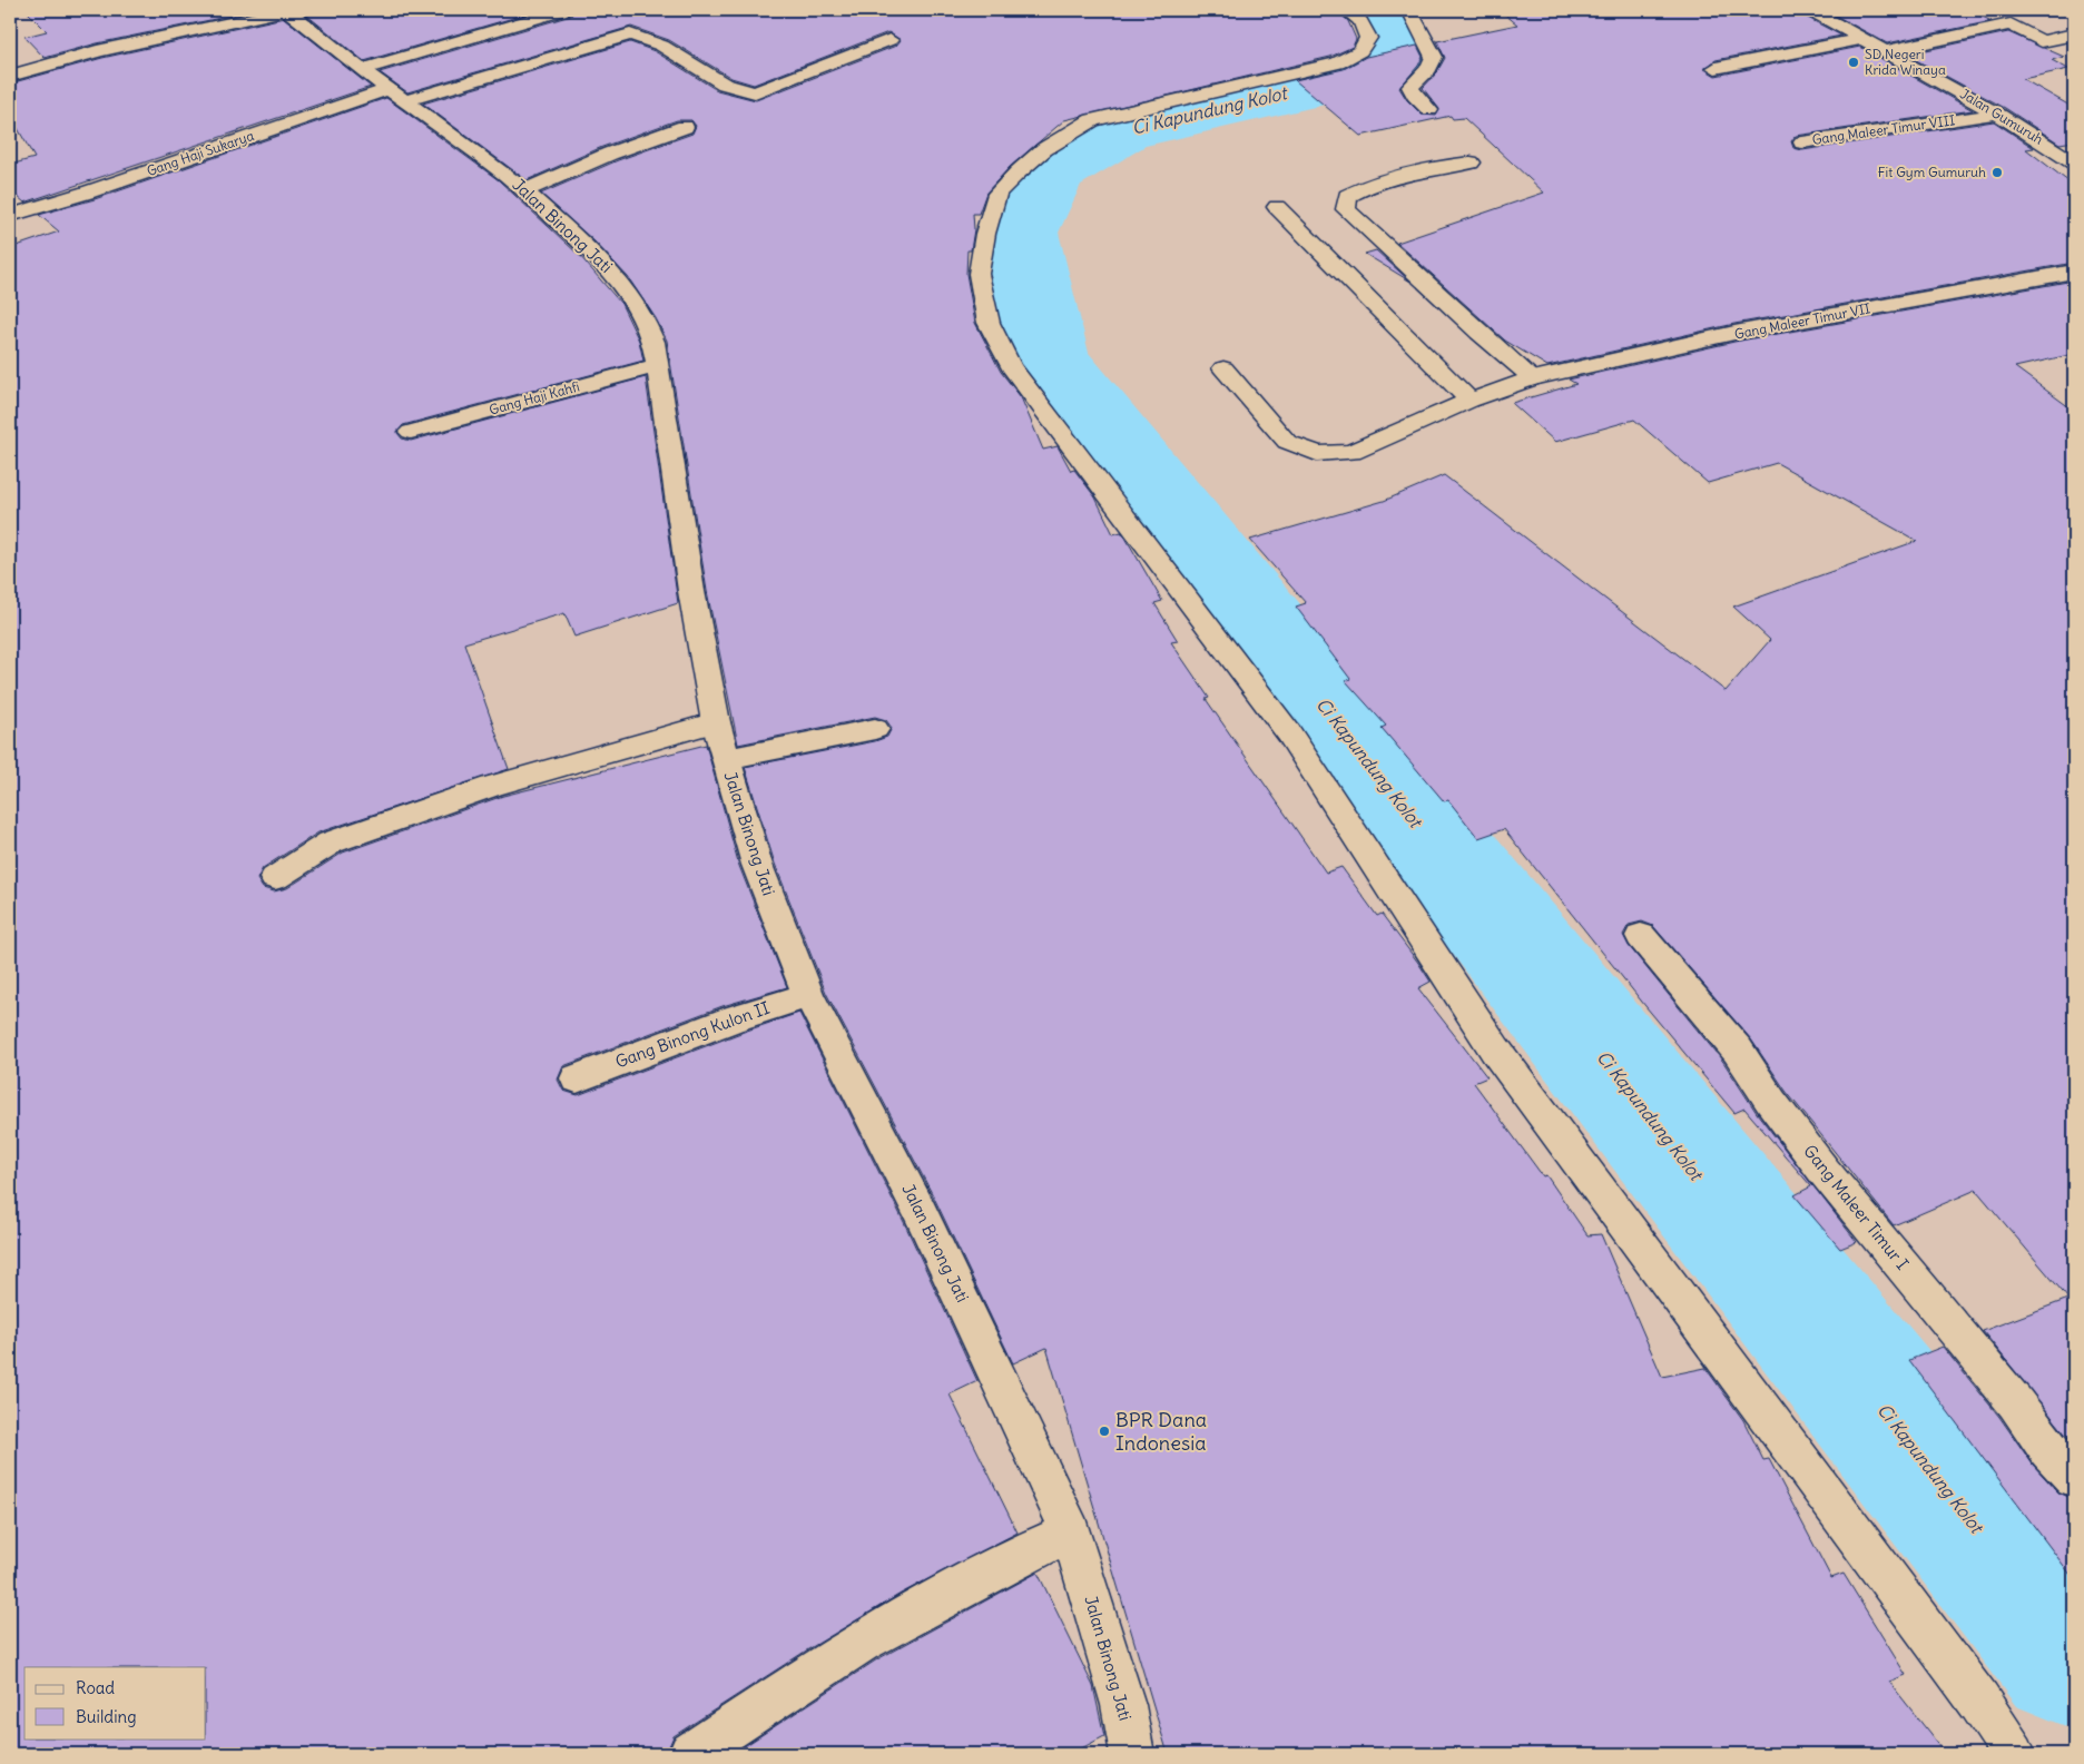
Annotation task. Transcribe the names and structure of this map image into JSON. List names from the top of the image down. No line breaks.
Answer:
{"streets":{"street":["Jalan Gumuruh","Gang Maleer Timur VIII","Gang Haji Sukarya","Jalan Binong Jati","Gang Maleer Timur VII","Gang Haji Kahfi","Gang Binong Kulon II","Gang Maleer Timur I"]},"crossings":[["Jalan Gumuruh","Gang Maleer Timur VIII"],["Gang Haji Sukarya","Jalan Binong Jati"],["Jalan Binong Jati","Gang Haji Kahfi"],["Jalan Binong Jati","Gang Binong Kulon II"]],"water":["Ci Kapundung Kolot"],"places":["SD Negeri Krida Winaya","Fit Gym Gumuruh","BPR Dana Indonesia"],"legend":["Road","Building"]}
